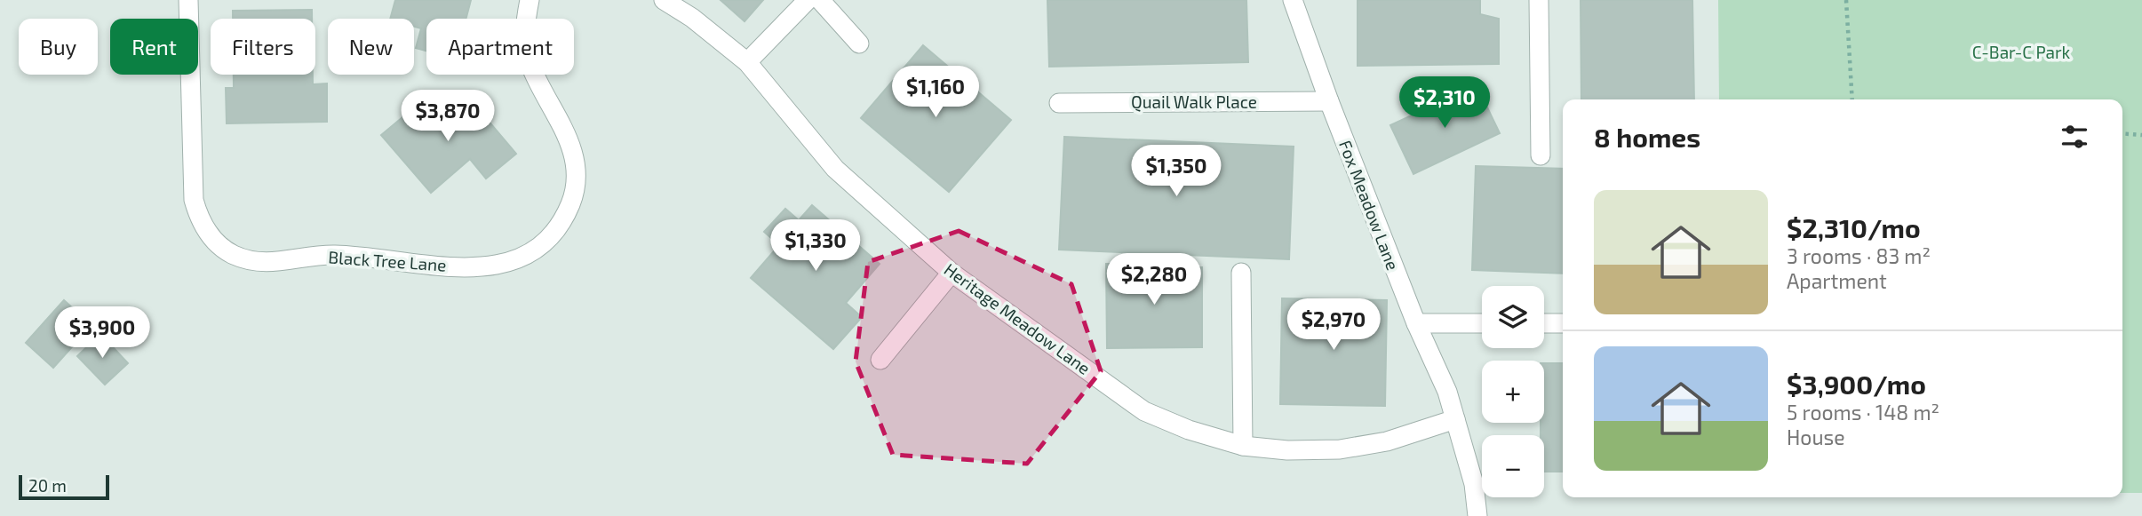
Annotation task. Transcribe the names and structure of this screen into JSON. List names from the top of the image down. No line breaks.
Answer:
{"streets":{"lane":["Quail Walk Place","Fox Meadow Lane","Black Tree Lane","Heritage Meadow Lane"]},"crossings":[["Quail Walk Place","Fox Meadow Lane"],["Fox Meadow Lane","Heritage Meadow Lane"]],"parks":["C-Bar-C Park"],"scale_bar":"20 m","page":{"chip":["Buy","Rent","Filters","New","Apartment"],"price":["$1,160","$2,310","$3,870","$1,350","$1,330","$2,280","$2,970","$3,900"],"heading":"8 homes","list":[{"name":"$2,310/mo","note":"3 rooms · 83 m² · Apartment"},{"name":"$3,900/mo","note":"5 rooms · 148 m² · House"}],"map_buttons":["+","−"],"scale":"20 m"}}
